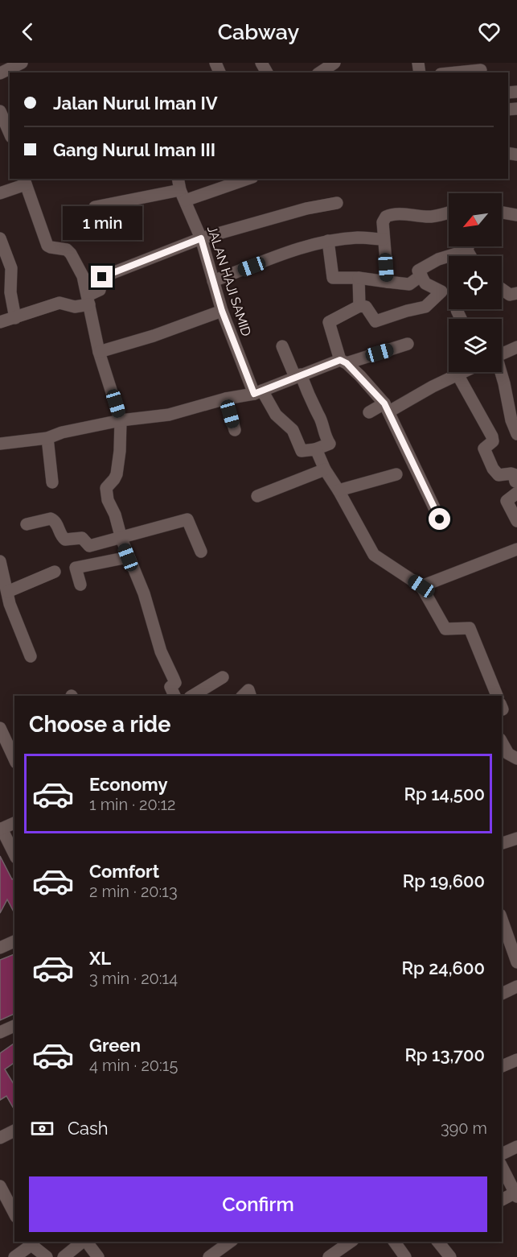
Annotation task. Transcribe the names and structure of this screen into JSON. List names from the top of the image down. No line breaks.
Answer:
{"streets":{"street":["JALAN HAJI SAMID"]},"north":"bottom left","page":{"header":"Cabway","banner":["Jalan Nurul Iman IV","Gang Nurul Iman III"],"bubble":"1 min","heading":"Choose a ride","list":[{"name":"Economy","note":"1 min · 20:12","value":"Rp 14,500"},{"name":"Comfort","note":"2 min · 20:13","value":"Rp 19,600"},{"name":"XL","note":"3 min · 20:14","value":"Rp 24,600"},{"name":"Green","note":"4 min · 20:15","value":"Rp 13,700"}],"pay":["Cash","390 m"],"buttons":"Confirm"}}
